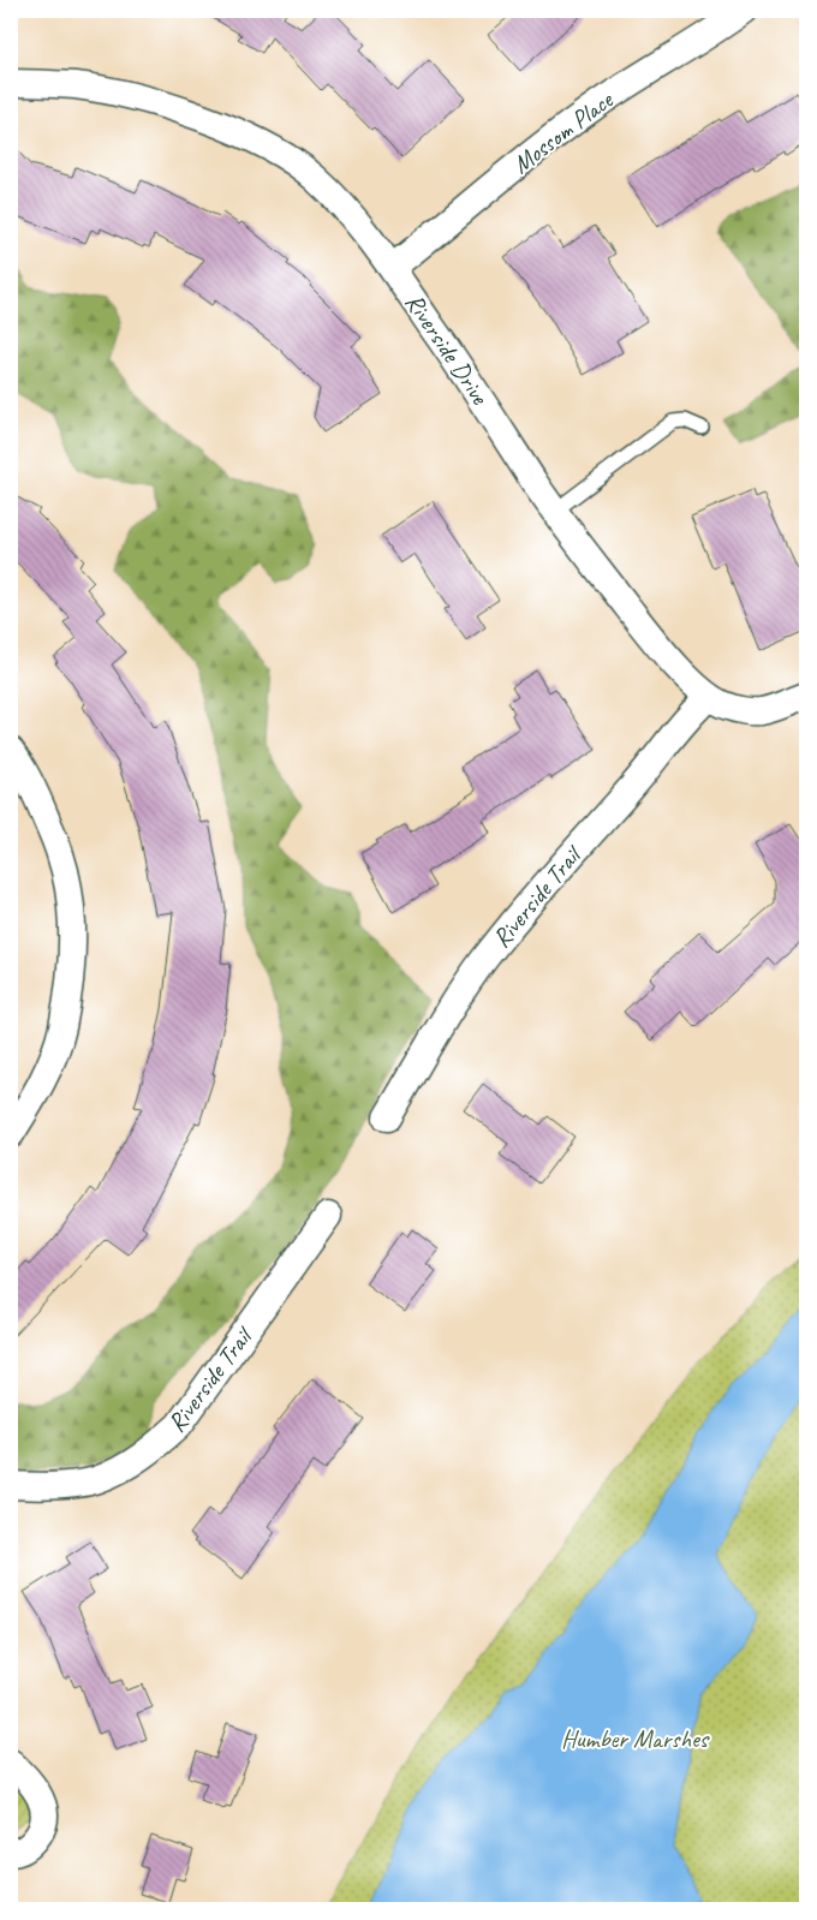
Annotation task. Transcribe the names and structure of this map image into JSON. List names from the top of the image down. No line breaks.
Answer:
{"streets":{"street":["Mossom Place","Riverside Drive","Riverside Trail"]},"crossings":[["Mossom Place","Riverside Drive"],["Riverside Drive","Riverside Trail"]],"parks":["Humber Marshes"]}
